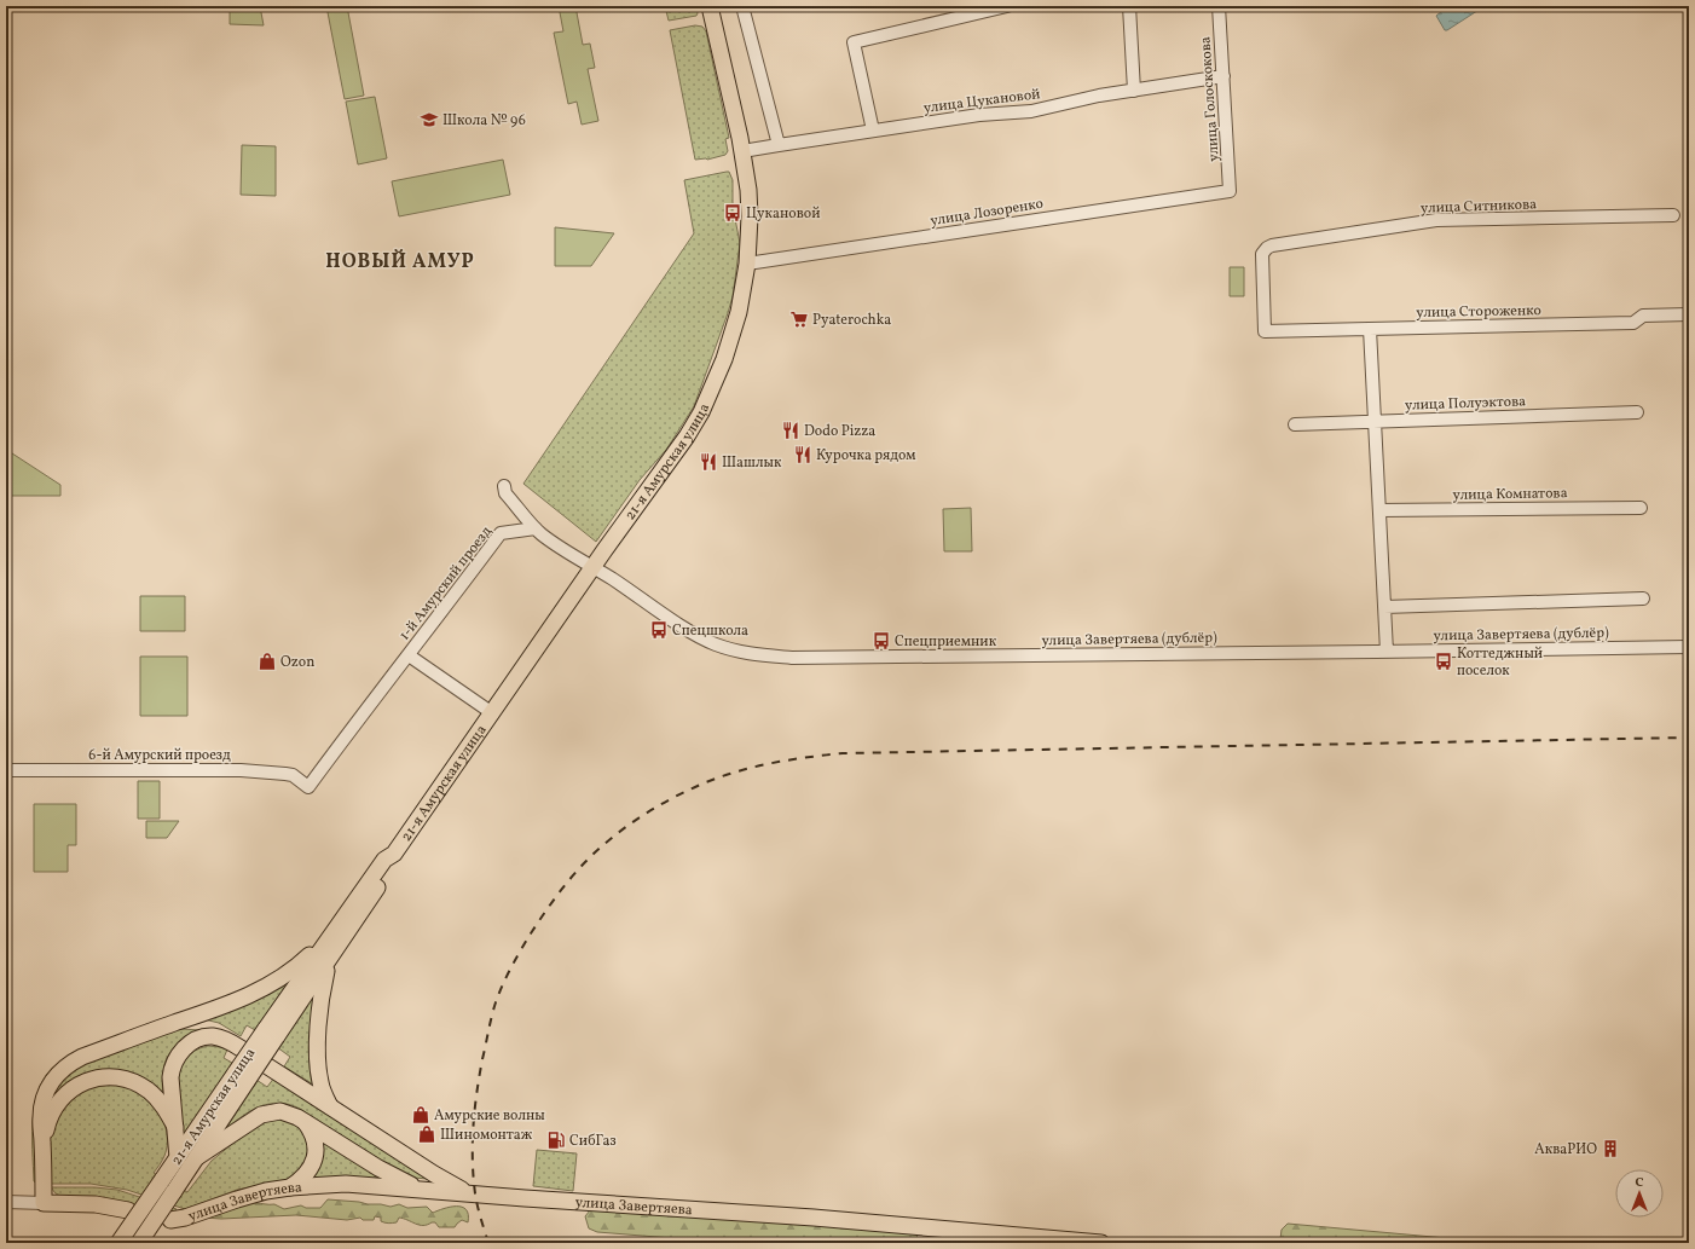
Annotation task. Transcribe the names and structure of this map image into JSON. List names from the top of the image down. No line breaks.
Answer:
{"streets":{"main road":["21-я Амурская улица","улица Завертяева"],"street":["улица Голоскокова","улица Цукановой","улица Ситникова","улица Лозоренко","улица Стороженко","улица Полуэктова","улица Комнатова","1-й Амурский проезд","улица Завертяева (дублёр)","6-й Амурский проезд"]},"crossings":[["улица Голоскокова","улица Цукановой"],["улица Голоскокова","улица Лозоренко"],["улица Цукановой","21-я Амурская улица"],["улица Ситникова","улица Стороженко"],["улица Лозоренко","21-я Амурская улица"],["21-я Амурская улица","1-й Амурский проезд"],["21-я Амурская улица","улица Завертяева (дублёр)"],["1-й Амурский проезд","улица Завертяева (дублёр)"],["1-й Амурский проезд","6-й Амурский проезд"]],"districts":["НОВЫЙ АМУР"],"places":{"school or university":["Школа № 96"],"bus stop":["Цукановой","Спецшкола","Спецприемник","Коттеджный поселок"],"supermarket":["Pyaterochka"],"restaurant":["Dodo Pizza","Курочка рядом","Шашлык"],"shop":["Ozon","Амурские волны","Шиномонтаж"],"fuel station":["СибГаз"],"building":["АкваРИО"]},"north":"top"}
